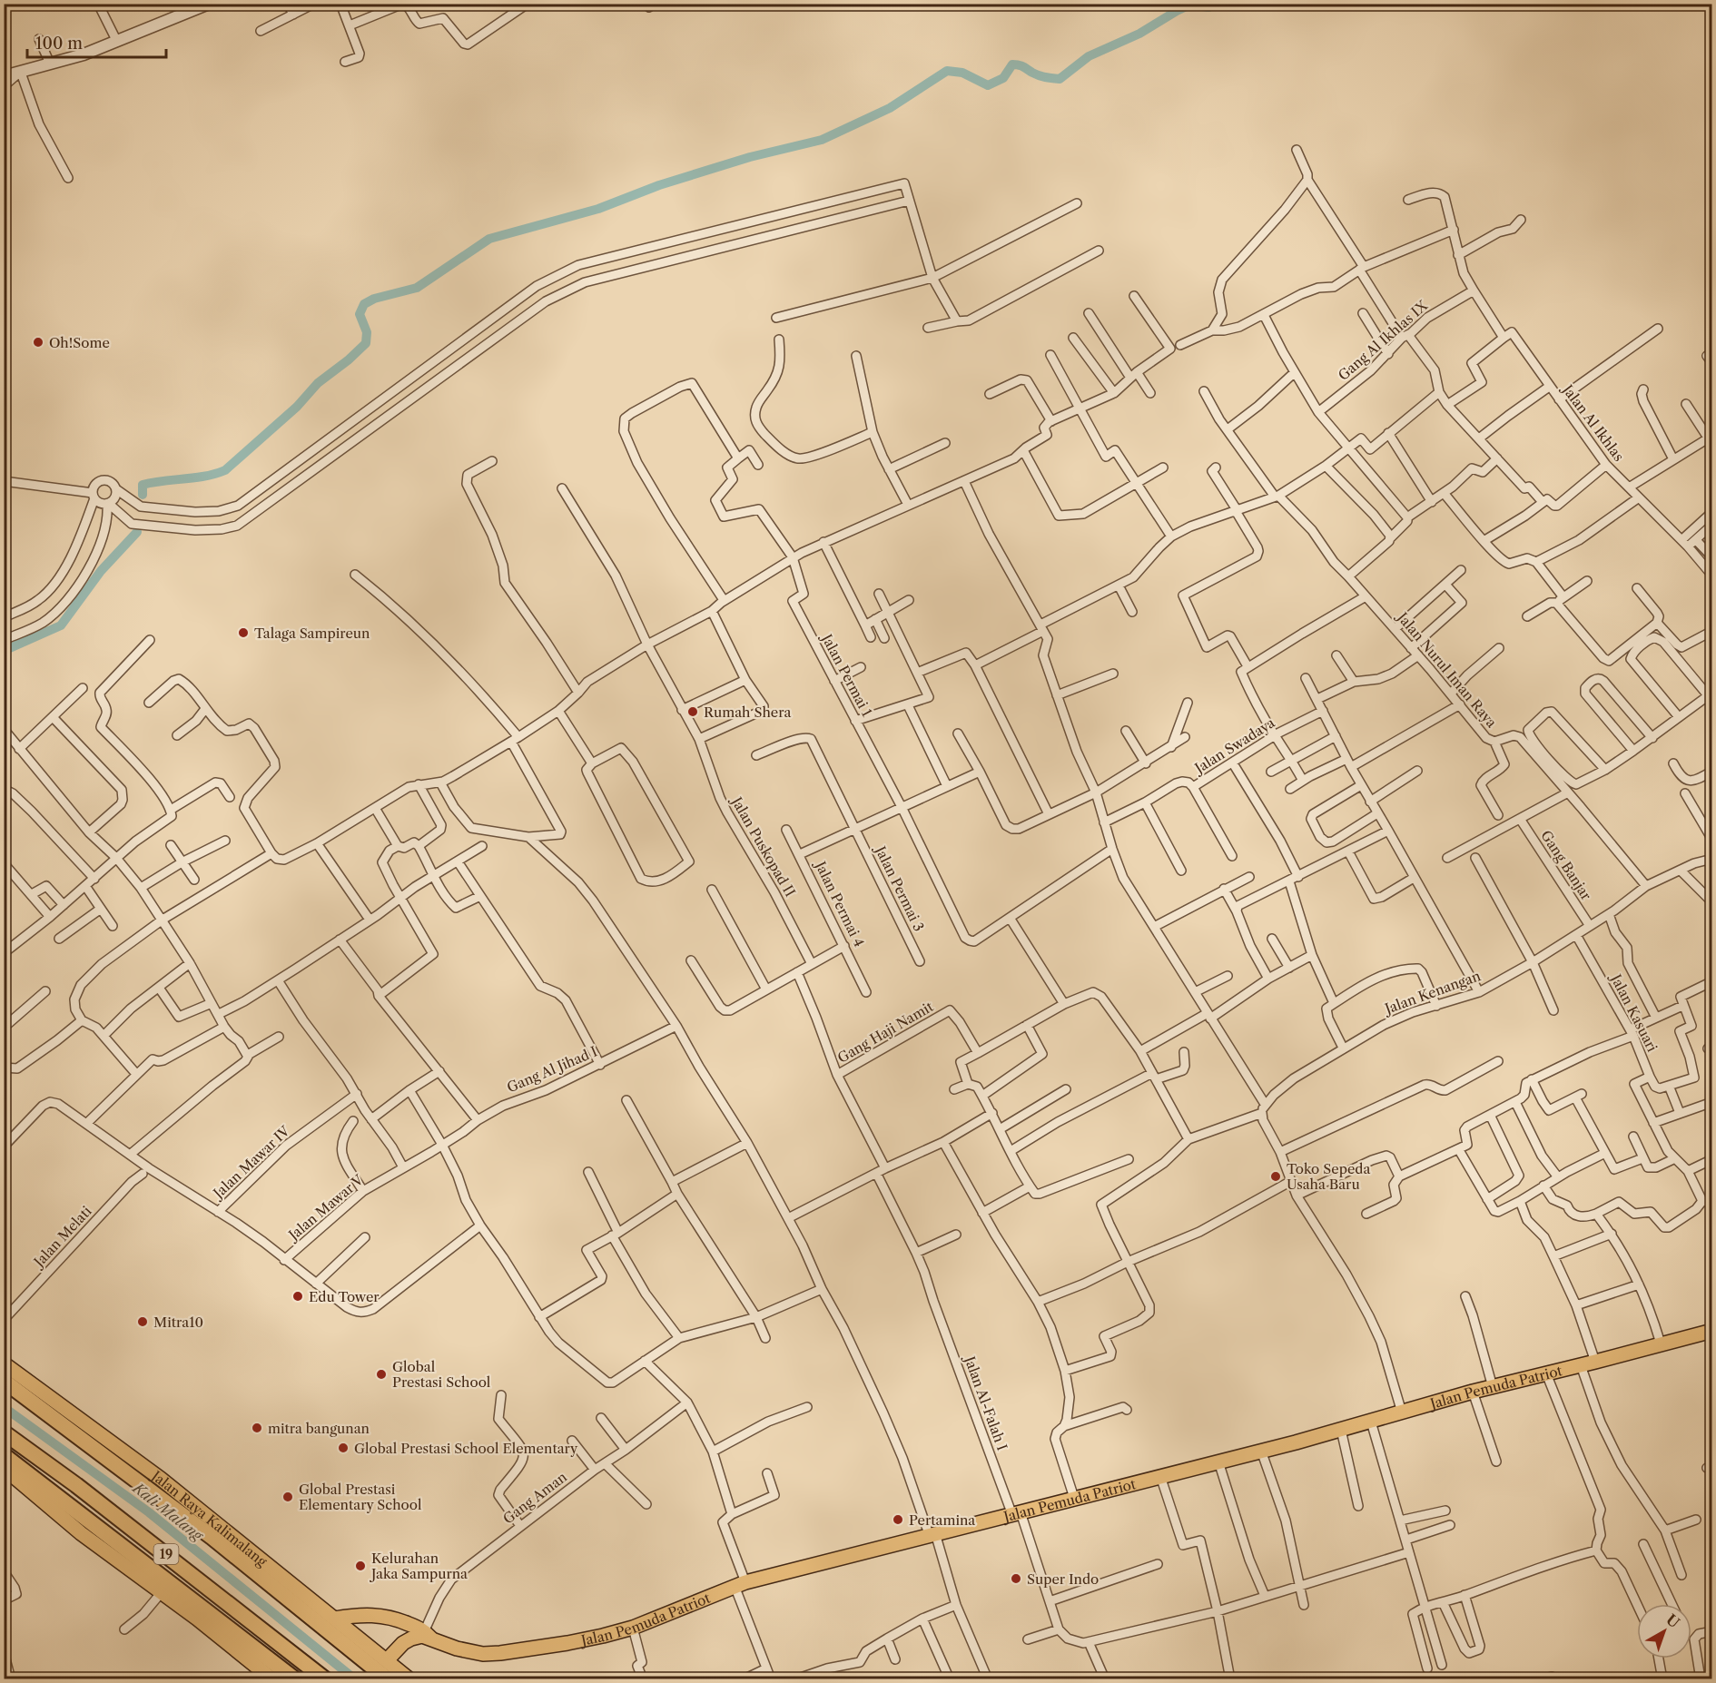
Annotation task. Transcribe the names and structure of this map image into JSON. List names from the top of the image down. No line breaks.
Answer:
{"streets":{"highway":["19"],"main road":["Jalan Pemuda Patriot","Jalan Raya Kalimalang"],"street":["Gang Al Ikhlas IX","Jalan Al Ikhlas","Jalan Nurul Iman Raya","Jalan Permai 1","Jalan Swadaya","Jalan Puskopad II","Gang Banjar","Jalan Permai 3","Jalan Permai 4","Jalan Kenangan","Jalan Kasuari","Gang Haji Namit","Gang Al Jihad I","Jalan Mawar IV","Jalan Mawar V","Jalan Melati","Jalan Al-Falah I","Gang Aman"]},"crossings":[["Jalan Nurul Iman Raya","Jalan Kenangan"],["Gang Banjar","Jalan Kenangan"],["Jalan Kenangan","Jalan Kasuari"],["Gang Al Jihad I","Jalan Mawar V"],["Jalan Pemuda Patriot","Jalan Al-Falah I"],["Jalan Pemuda Patriot","Gang Aman"],["Jalan Pemuda Patriot","Jalan Raya Kalimalang"]],"water":["Kali Malang"],"places":["Oh!Some","Talaga Sampireun","Rumah Shera","Toko Sepeda Usaha Baru","Edu Tower","Mitra10","Global Prestasi School","mitra bangunan","Global Prestasi School Elementary","Global Prestasi Elementary School","Pertamina","Kelurahan Jaka Sampurna","Super Indo"],"scale_bar":"100 m","north":"top right"}
